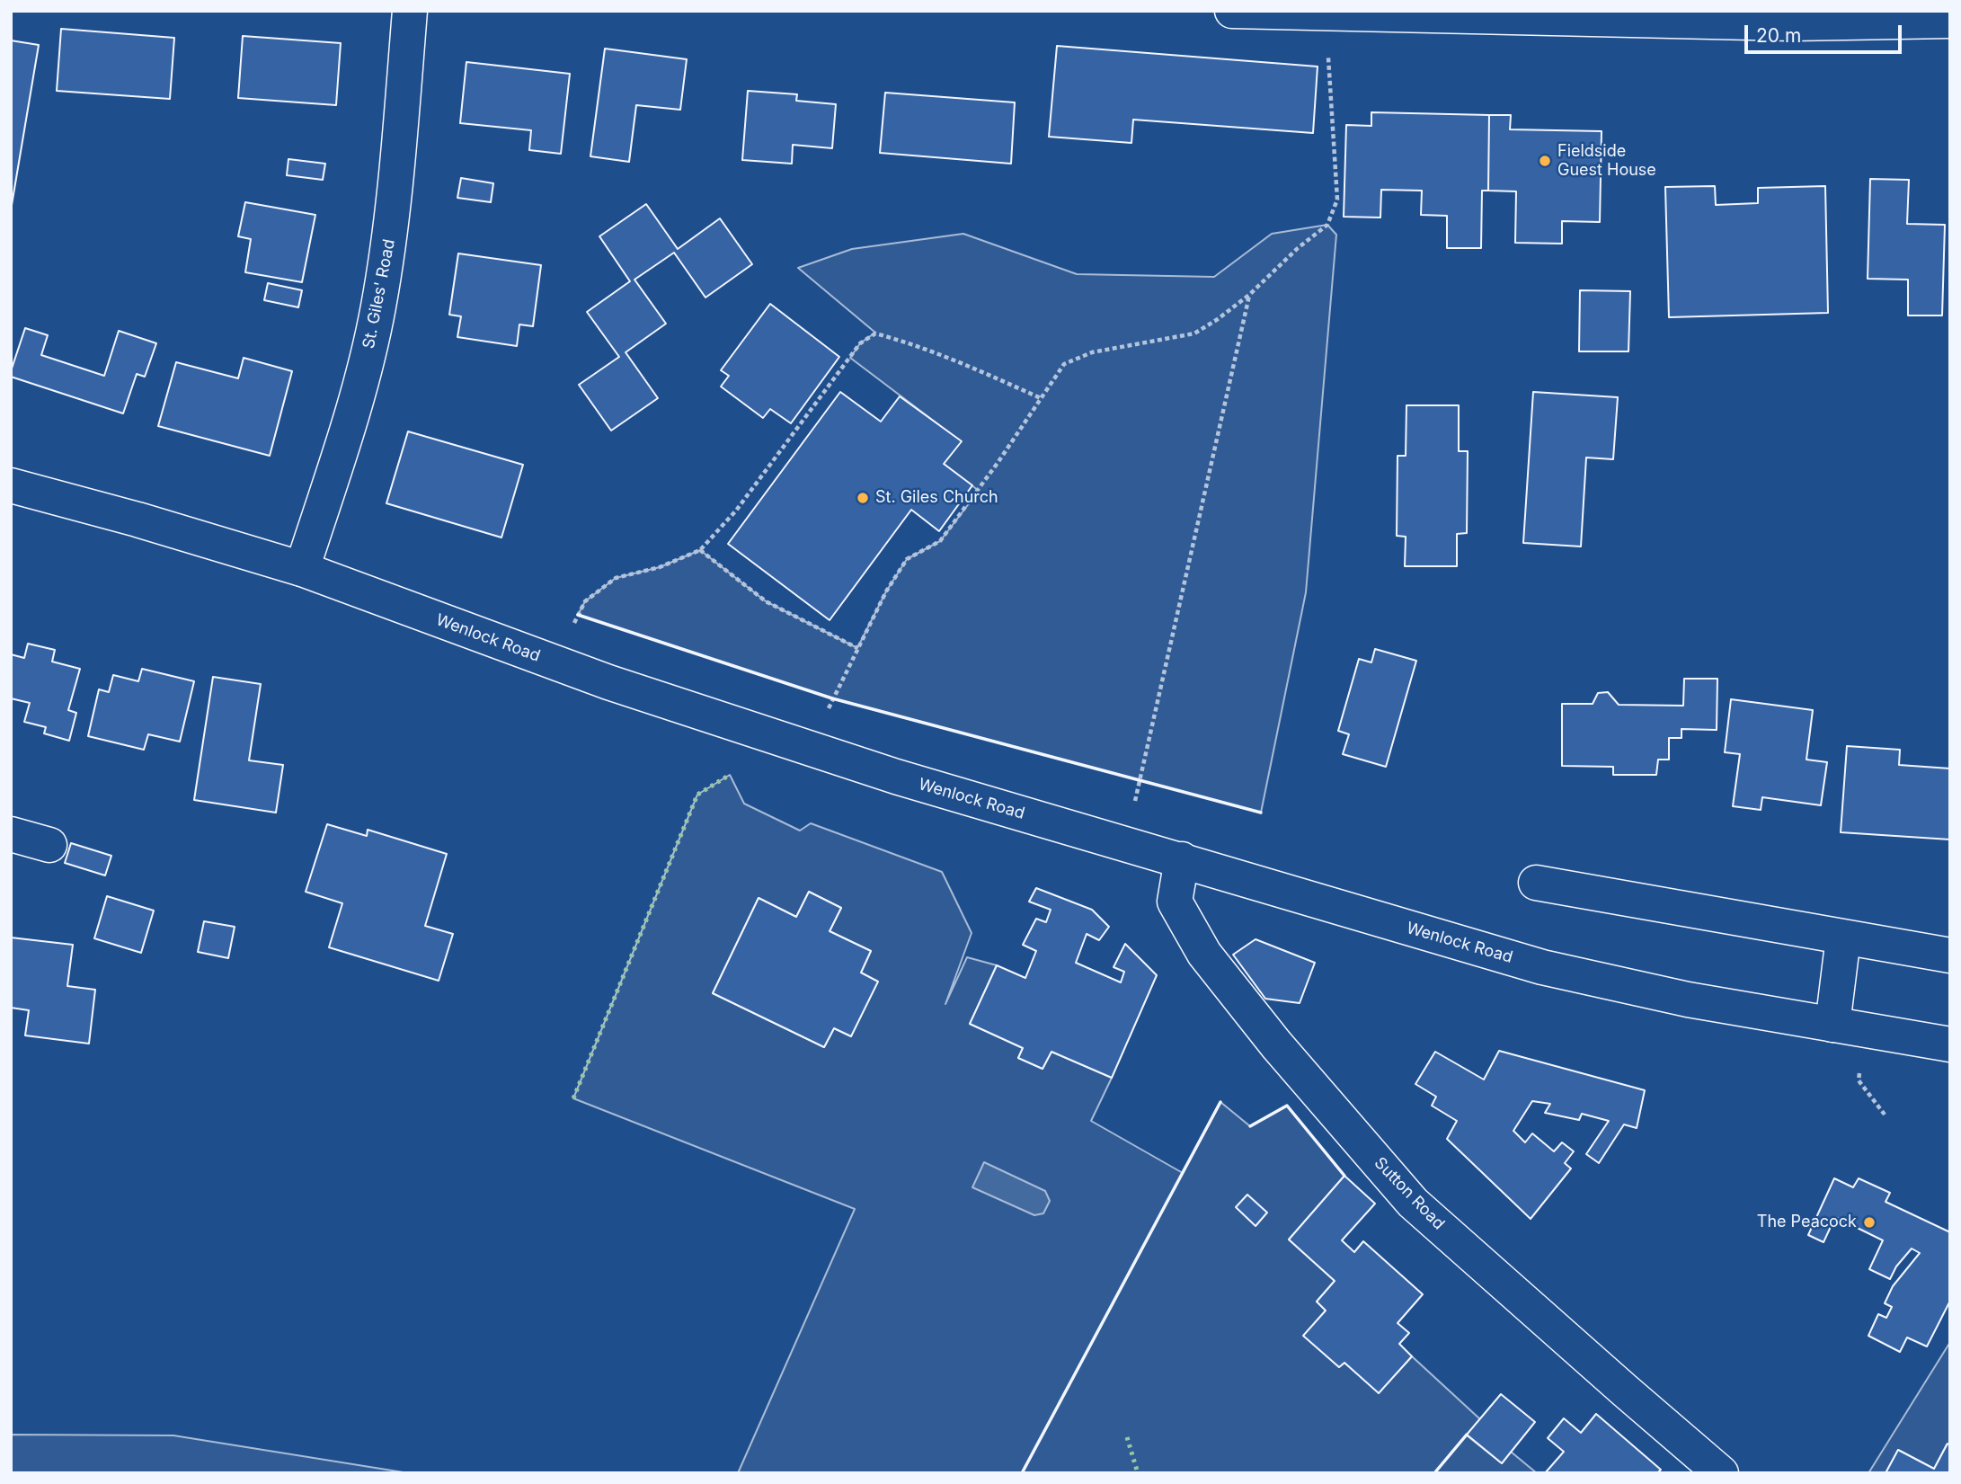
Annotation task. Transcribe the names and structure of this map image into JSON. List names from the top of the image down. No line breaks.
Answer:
{"streets":{"main road":["St. Giles' Road","Wenlock Road","Sutton Road"]},"crossings":[["St. Giles' Road","Wenlock Road"],["Wenlock Road","Sutton Road"]],"places":["Fieldside Guest House","St. Giles Church","The Peacock"],"scale_bar":"20 m"}
